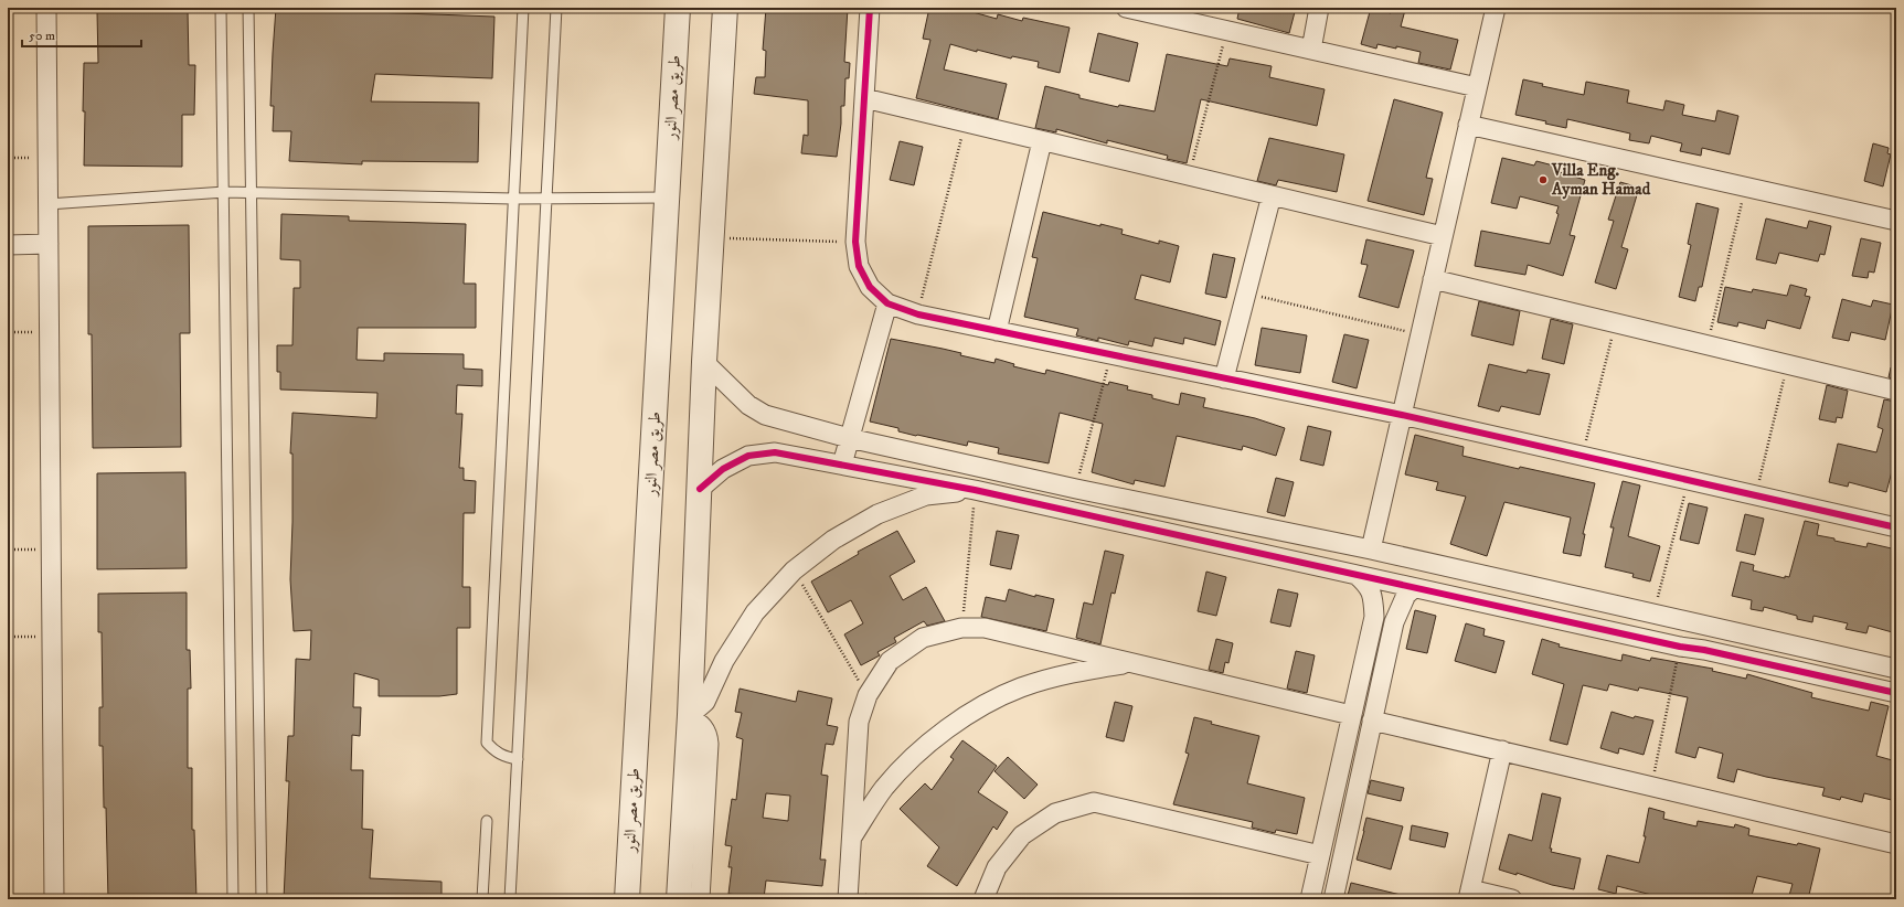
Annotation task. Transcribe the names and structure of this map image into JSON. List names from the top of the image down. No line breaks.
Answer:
{"streets":{"street":["طريق مصر النور"]},"places":["Villa Eng. Ayman Hamad"],"scale_bar":"50 m"}
